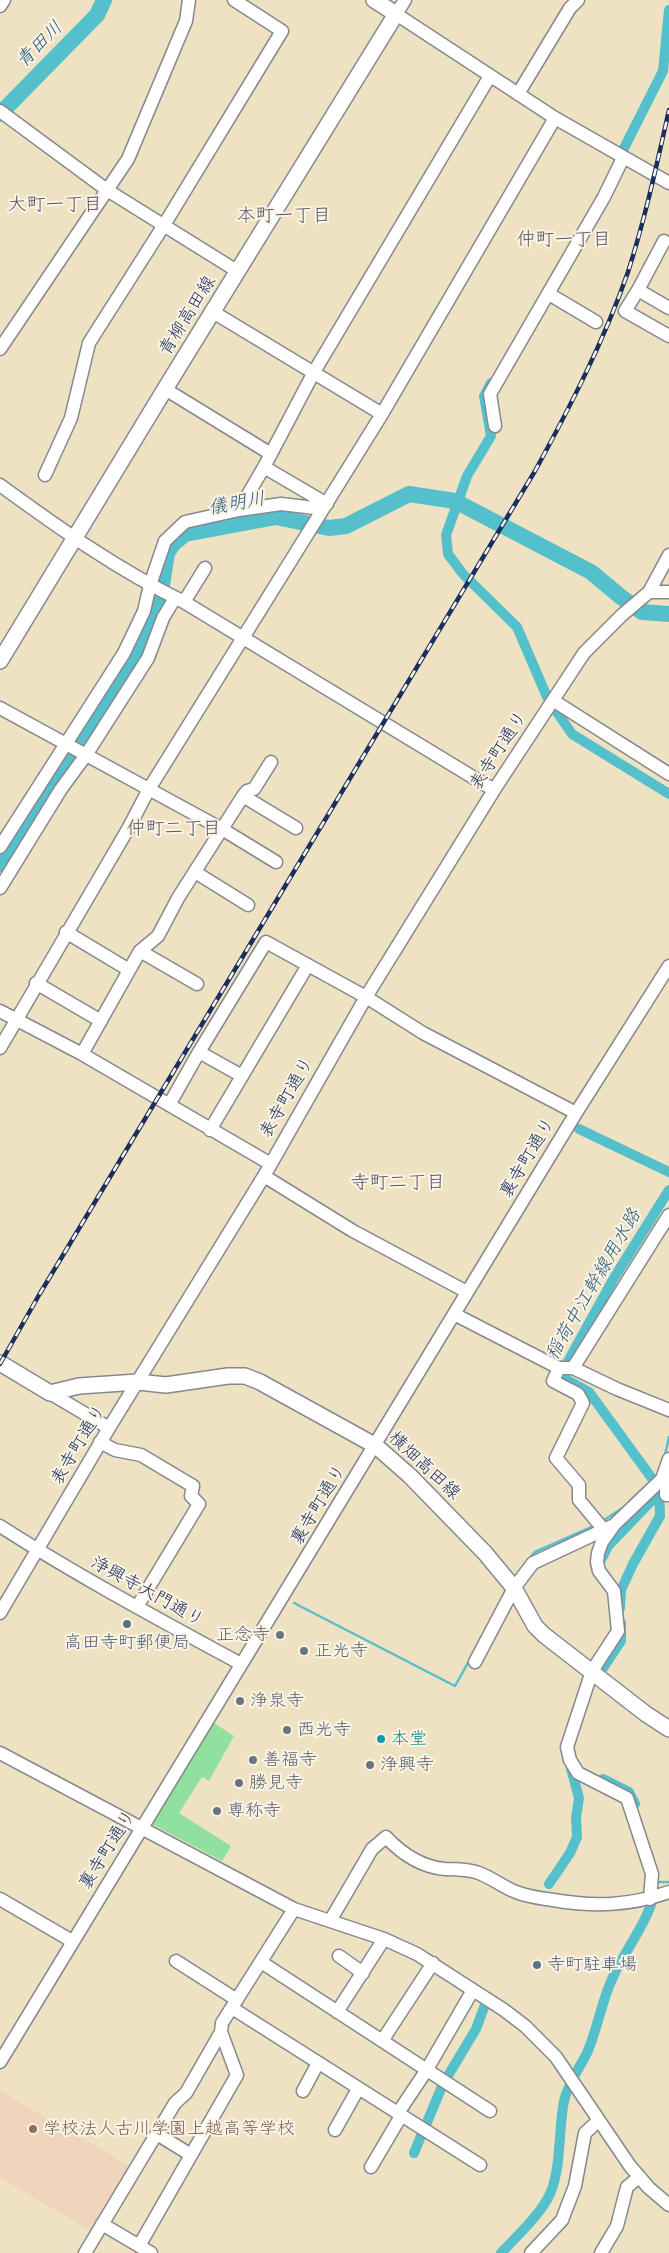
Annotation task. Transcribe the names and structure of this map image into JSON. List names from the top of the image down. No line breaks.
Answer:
{"streets":{"main road":["青柳高田線","横畑高田線"],"street":["表寺町通り","裏寺町通り","浄興寺大門通り"]},"crossings":[["表寺町通り","横畑高田線"],["表寺町通り","浄興寺大門通り"],["裏寺町通り","横畑高田線"],["裏寺町通り","浄興寺大門通り"]],"districts":["大町一丁目","本町一丁目","仲町一丁目","仲町二丁目","寺町二丁目"],"water":["青田川","儀明川","稲荷中江幹線用水路"],"places":["高田寺町郵便局","正念寺","正光寺","浄泉寺","西光寺","本堂","善福寺","浄興寺","勝見寺","専称寺","寺町駐車場","学校法人古川学園上越高等学校"]}
